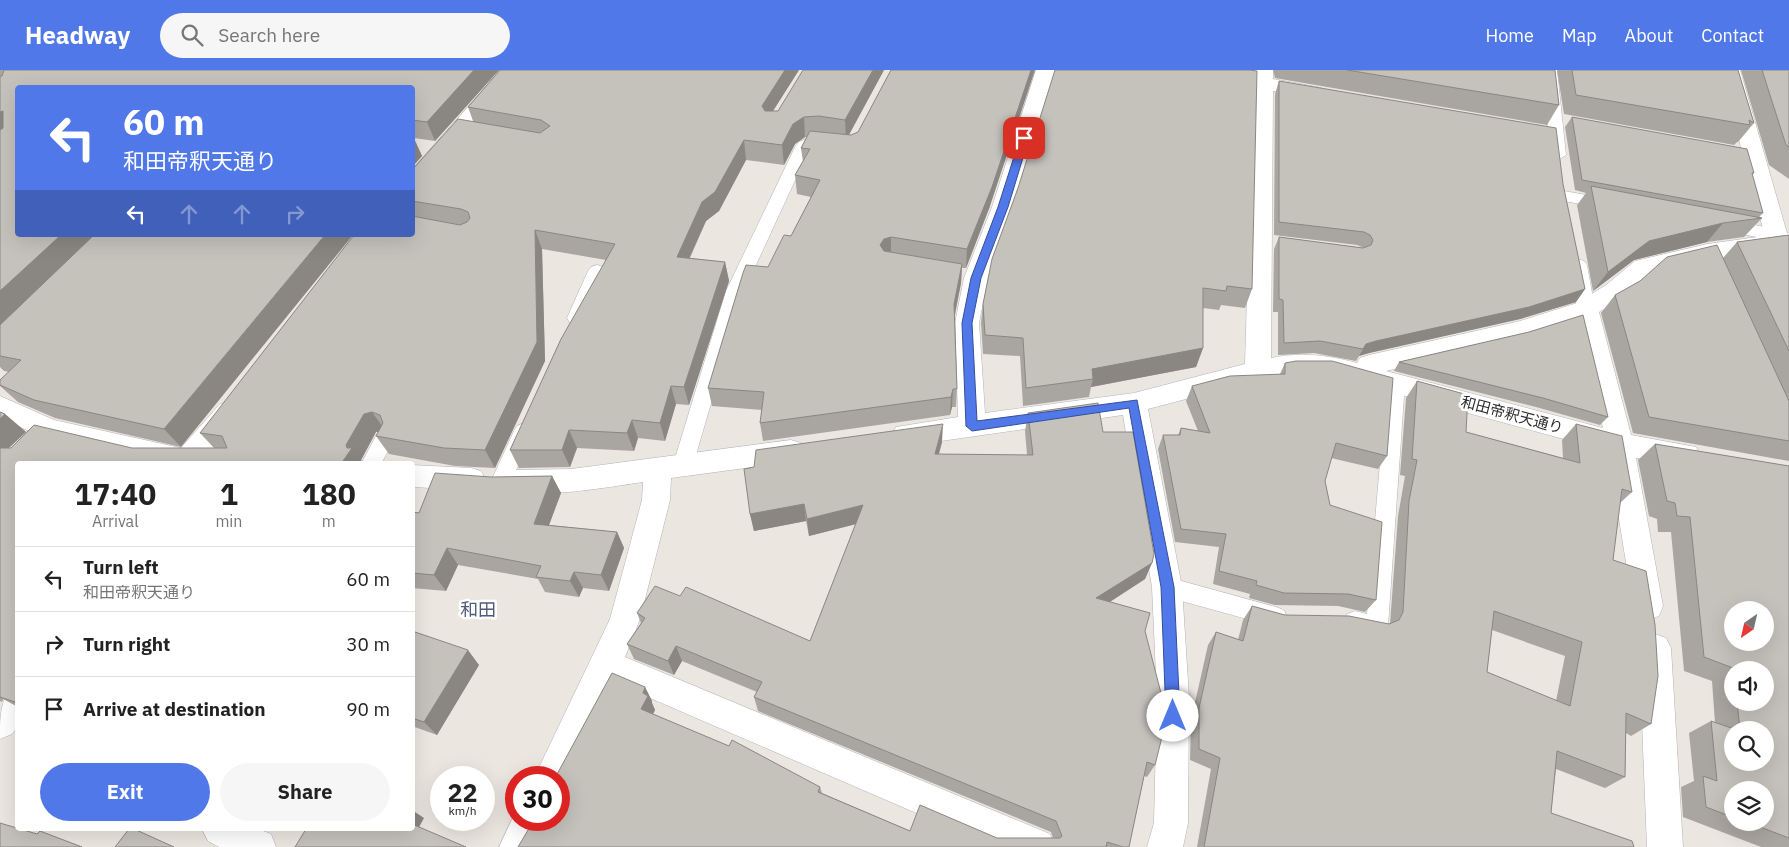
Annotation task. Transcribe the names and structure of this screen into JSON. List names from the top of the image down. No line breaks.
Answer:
{"streets":{"street":["和田帝釈天通り"]},"districts":["和田"],"north":"bottom left","page":{"header":"Headway","search":"Search here","nav":["Home","Map","About","Contact"],"turn":["60 m","和田帝釈天通り"],"eta":["17:40","Arrival","1","min","180","m"],"list":[{"name":"Turn left","note":"和田帝釈天通り","value":"60 m"},{"name":"Turn right","value":"30 m"},{"name":"Arrive at destination","value":"90 m"}],"buttons":["Exit","Share"],"speed":"22 km/h","limit":"30"}}
